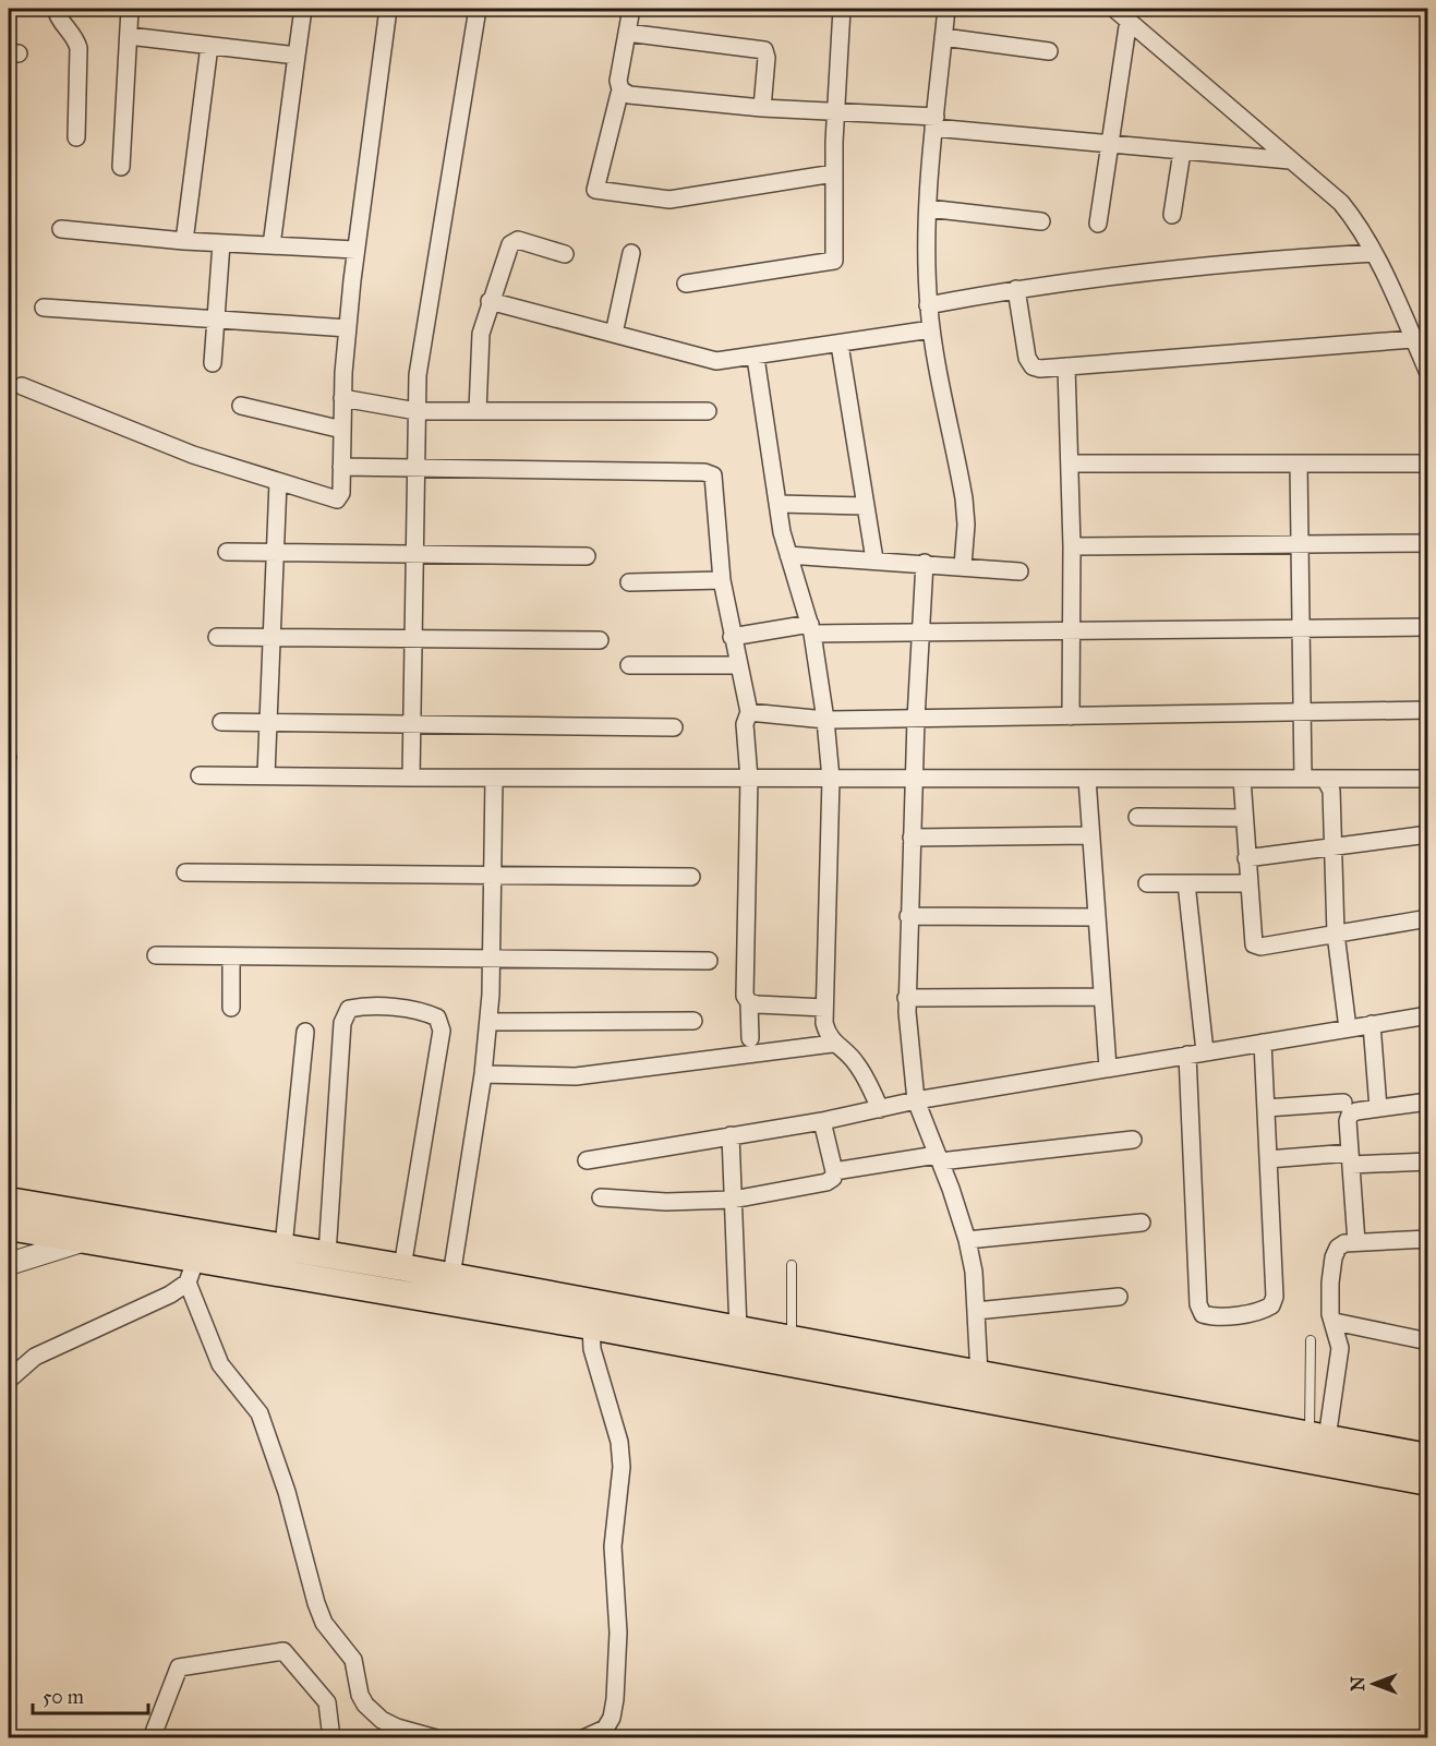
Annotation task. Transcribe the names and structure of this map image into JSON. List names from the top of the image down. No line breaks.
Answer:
{"scale_bar":"50 m","north":"left"}
